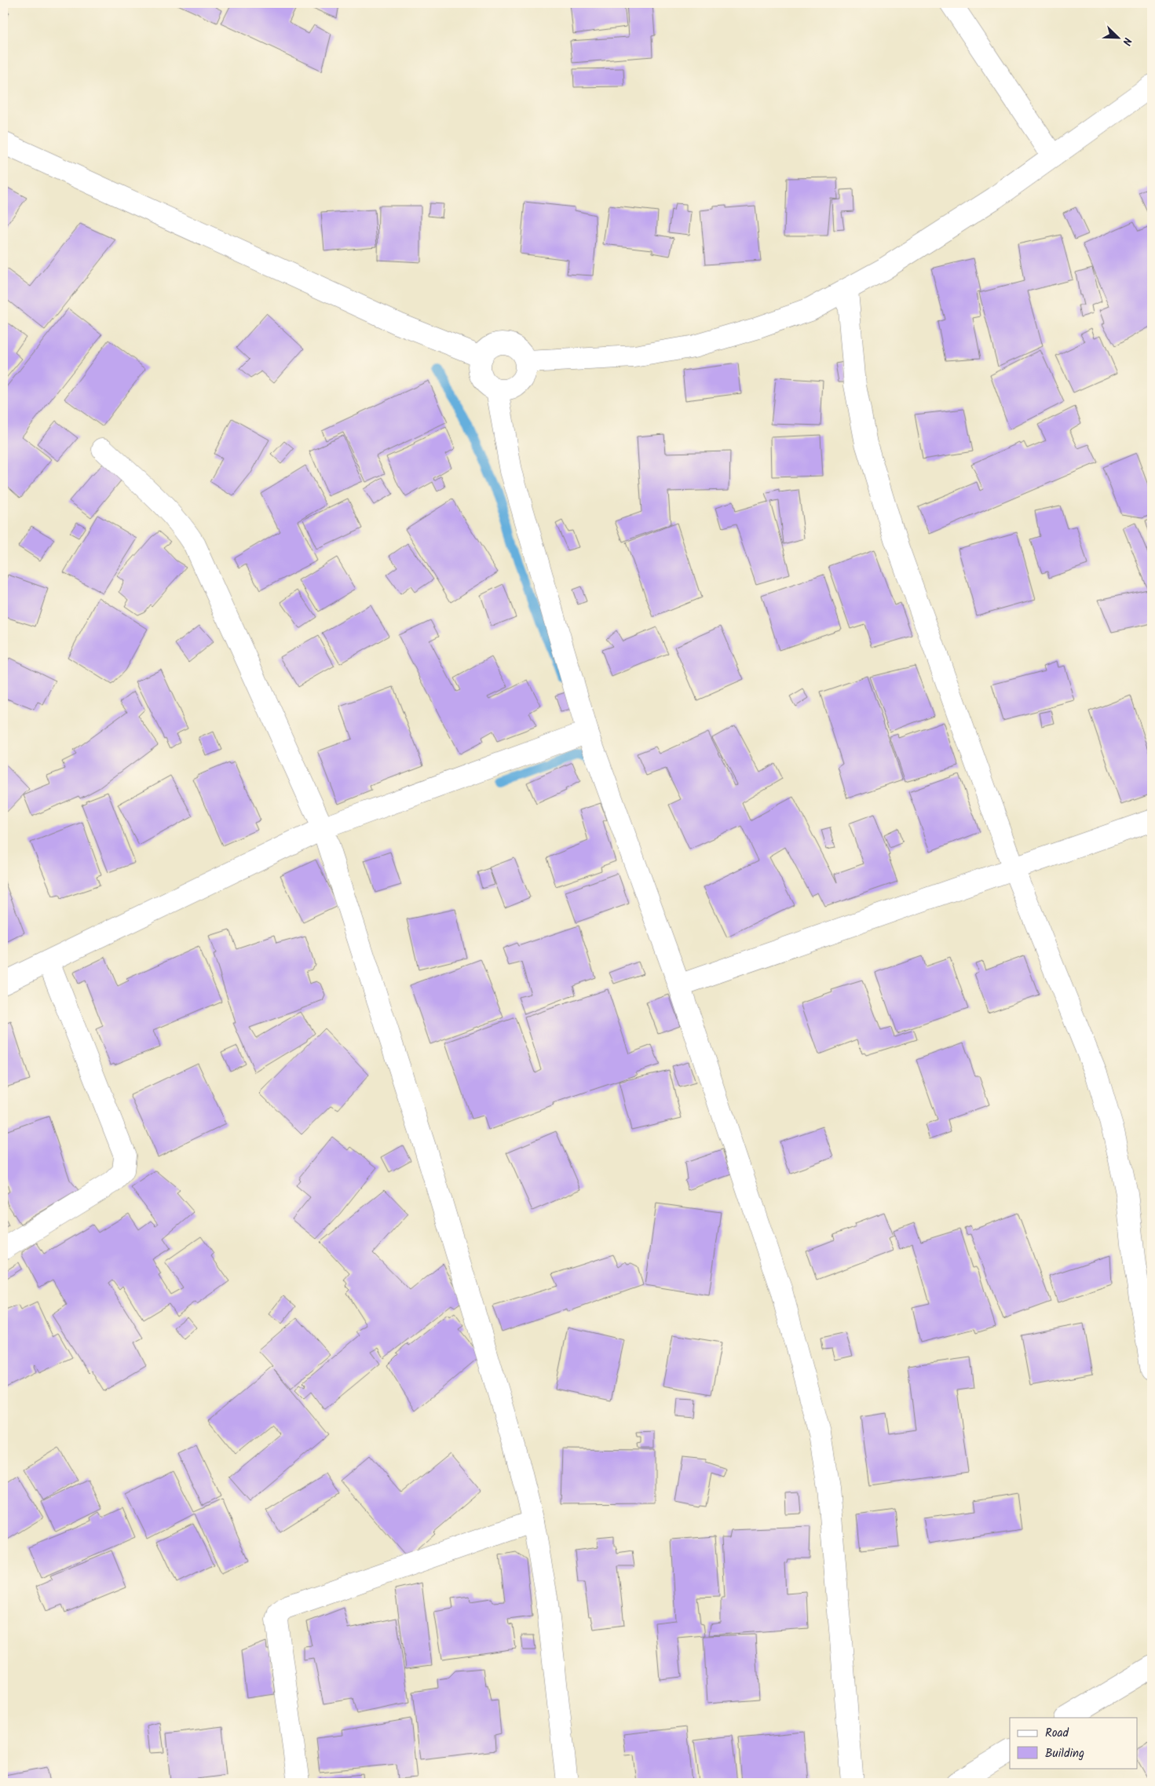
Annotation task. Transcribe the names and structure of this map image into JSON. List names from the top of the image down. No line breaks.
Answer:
{"legend":["Road","Building"],"north":"bottom right"}
